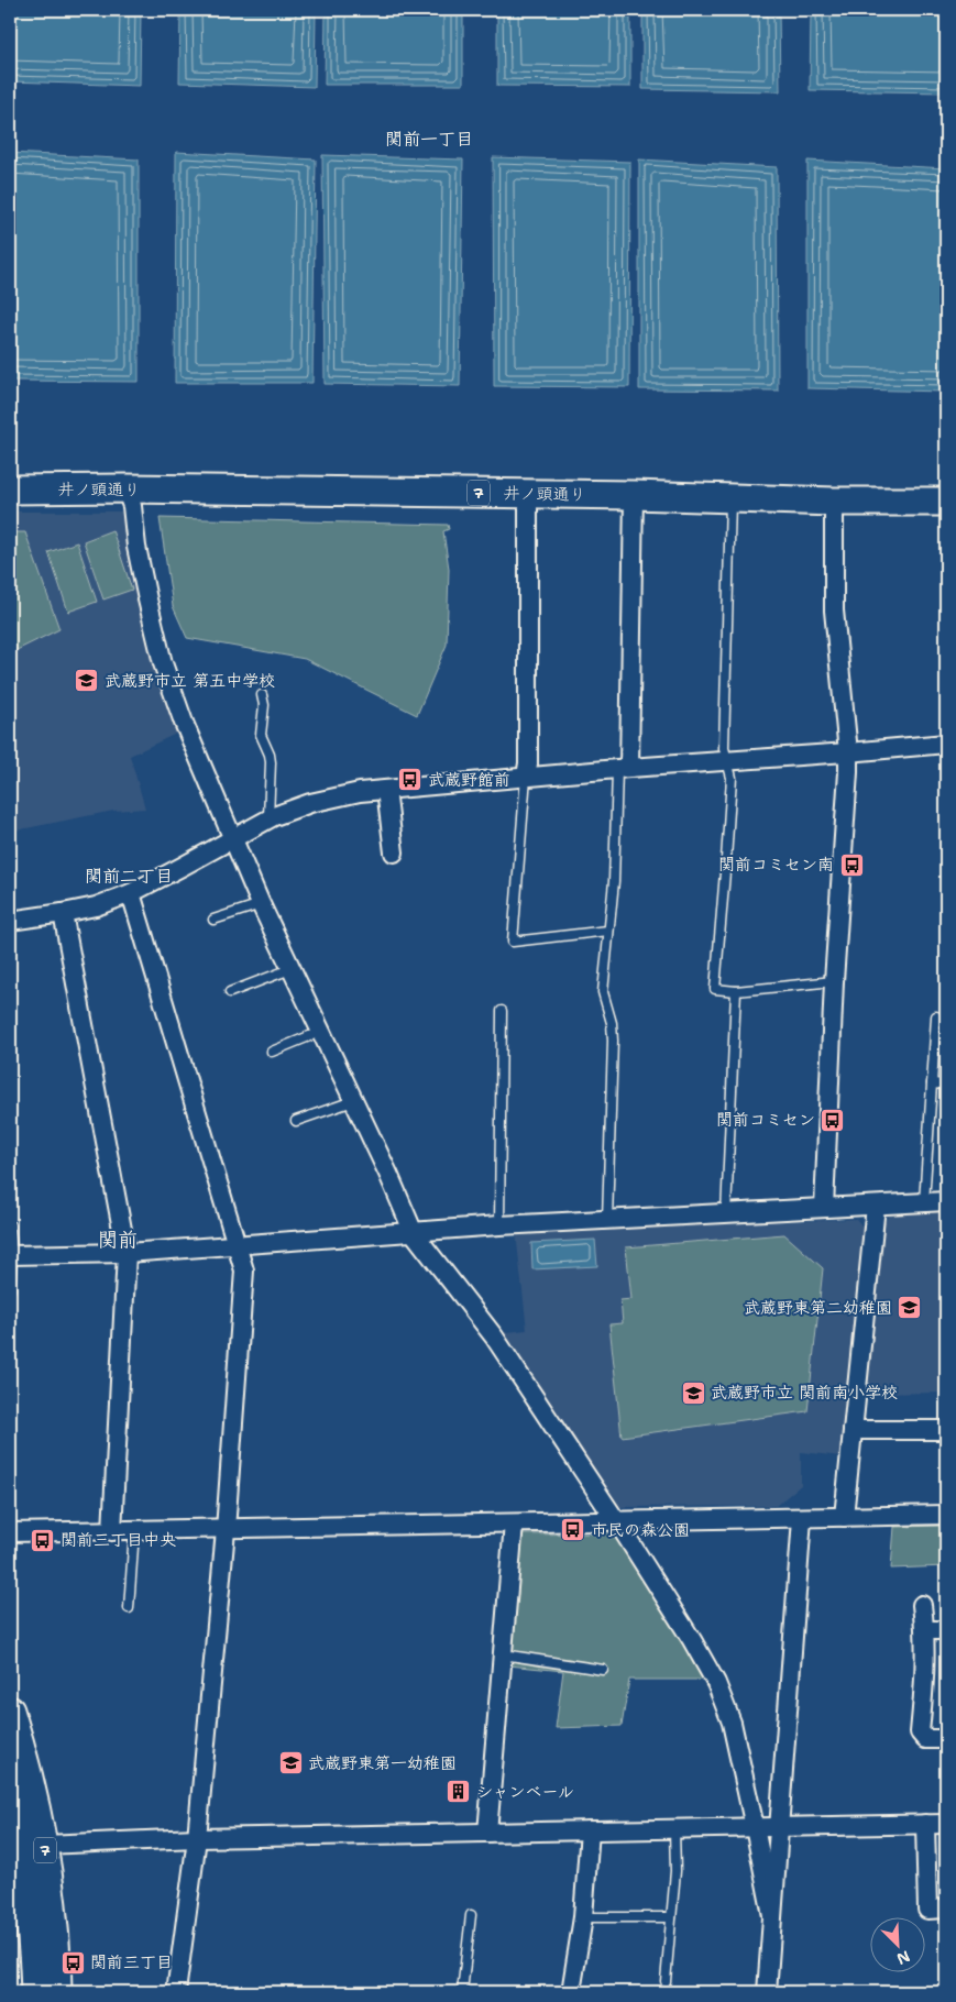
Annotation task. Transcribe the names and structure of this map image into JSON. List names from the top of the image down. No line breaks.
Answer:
{"streets":{"main road":["井ノ頭通り","7"]},"districts":["関前一丁目","関前二丁目","関前"],"places":{"school or university":["武蔵野市立 第五中学校","武蔵野東第二幼稚園","武蔵野市立 関前南小学校","武蔵野東第一幼稚園"],"bus stop":["武蔵野館前","関前コミセン南","関前コミセン","市民の森公園","関前三丁目中央","関前三丁目"],"building":["シャンベール"]},"north":"bottom right"}
